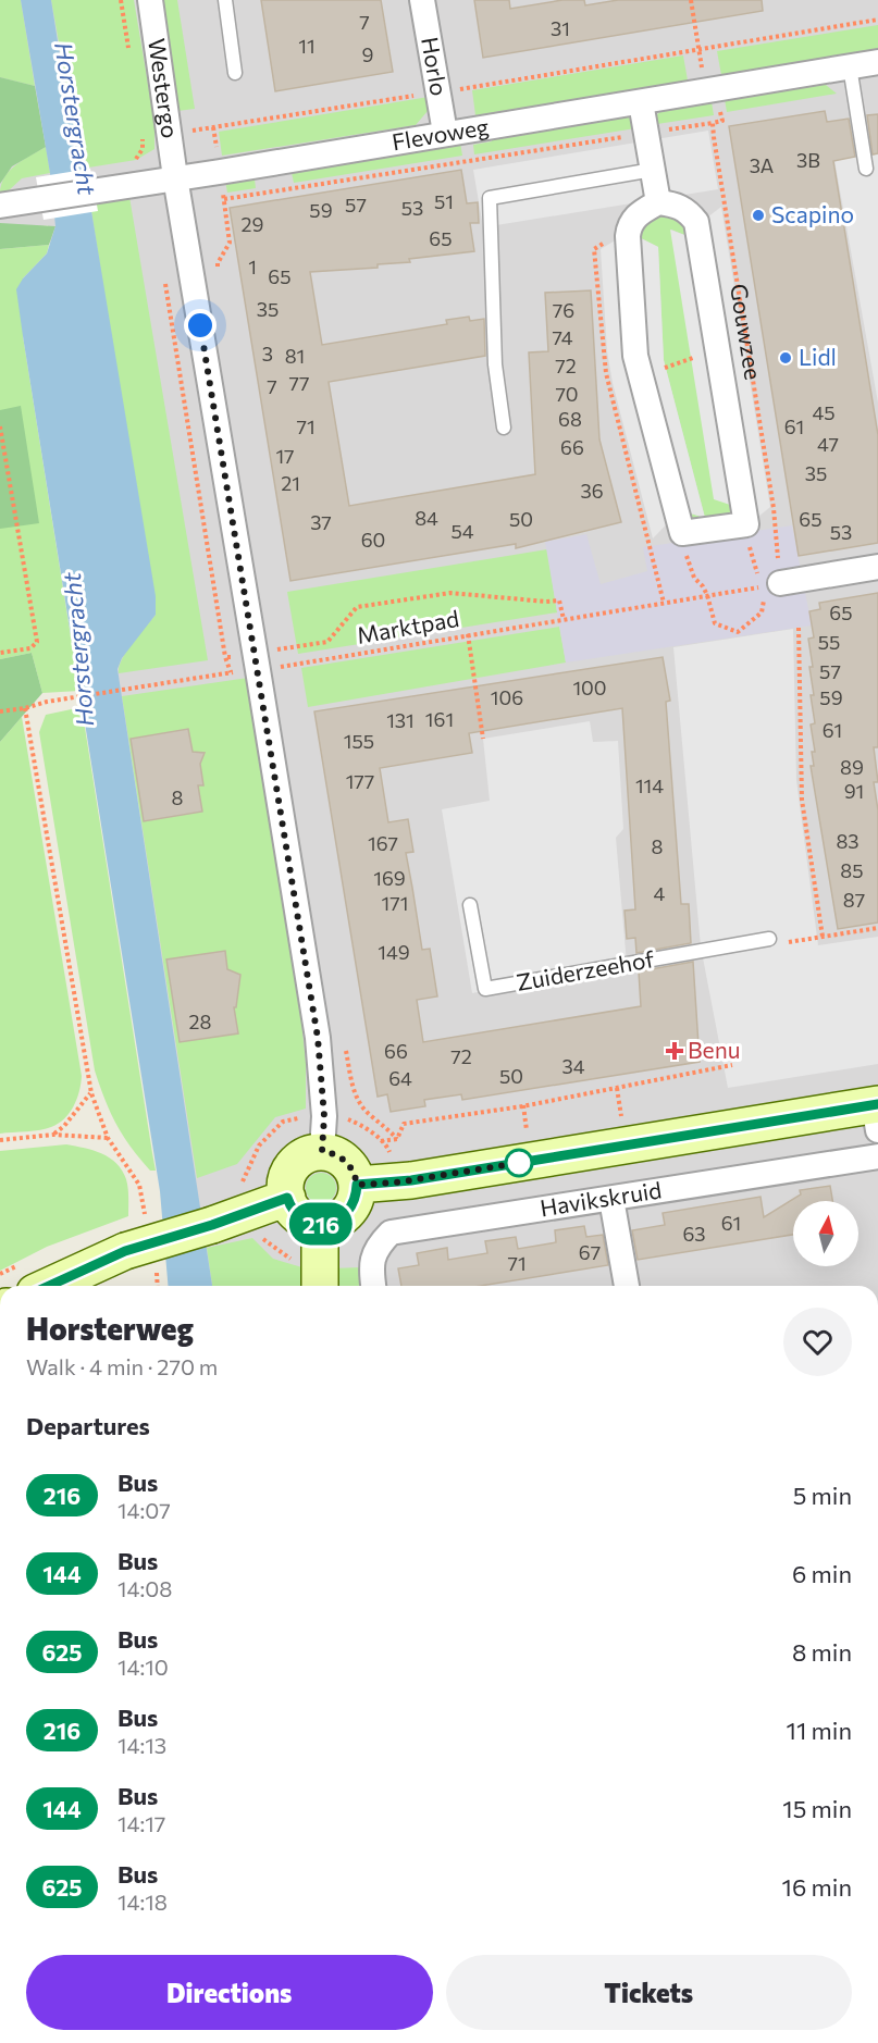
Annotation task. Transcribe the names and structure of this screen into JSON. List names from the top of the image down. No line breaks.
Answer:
{"streets":{"street":["Horlo","Westergo","Flevoweg","Gouwzee","Havikskruid"],"lane":["Zuiderzeehof"],"path":["Marktpad"]},"crossings":[["Horlo","Flevoweg"],["Westergo","Flevoweg"],["Westergo","Marktpad"],["Flevoweg","Gouwzee"],["Gouwzee","Marktpad"]],"water":["Horstergracht"],"places":{"other":["Scapino","Lidl"],"health":["Benu"]},"lines":["bus line 216"],"house_numbers":["7","31","11","9","3B","3A","51","57","53","59","29","65","1","65","35","76","74","3","81","72","77","7","70","45","68","71","61","47","66","17","35","21","36","84","50","65","37","54","53","60","65","55","57","100","106","59","161","131","61","155","89","177","114","91","8","83","167","8","85","169","4","87","171","149","28","66","72","34","50","64","61","63","67","71"],"north":"top","page":{"on_map":"216","heading":[["Horsterweg","Walk · 4 min · 270 m"],"Departures"],"list":[{"mark":"216","name":"Bus","note":"14:07","value":"5 min"},{"mark":"144","name":"Bus","note":"14:08","value":"6 min"},{"mark":"625","name":"Bus","note":"14:10","value":"8 min"},{"mark":"216","name":"Bus","note":"14:13","value":"11 min"},{"mark":"144","name":"Bus","note":"14:17","value":"15 min"},{"mark":"625","name":"Bus","note":"14:18","value":"16 min"}],"buttons":["Directions","Tickets"]}}
